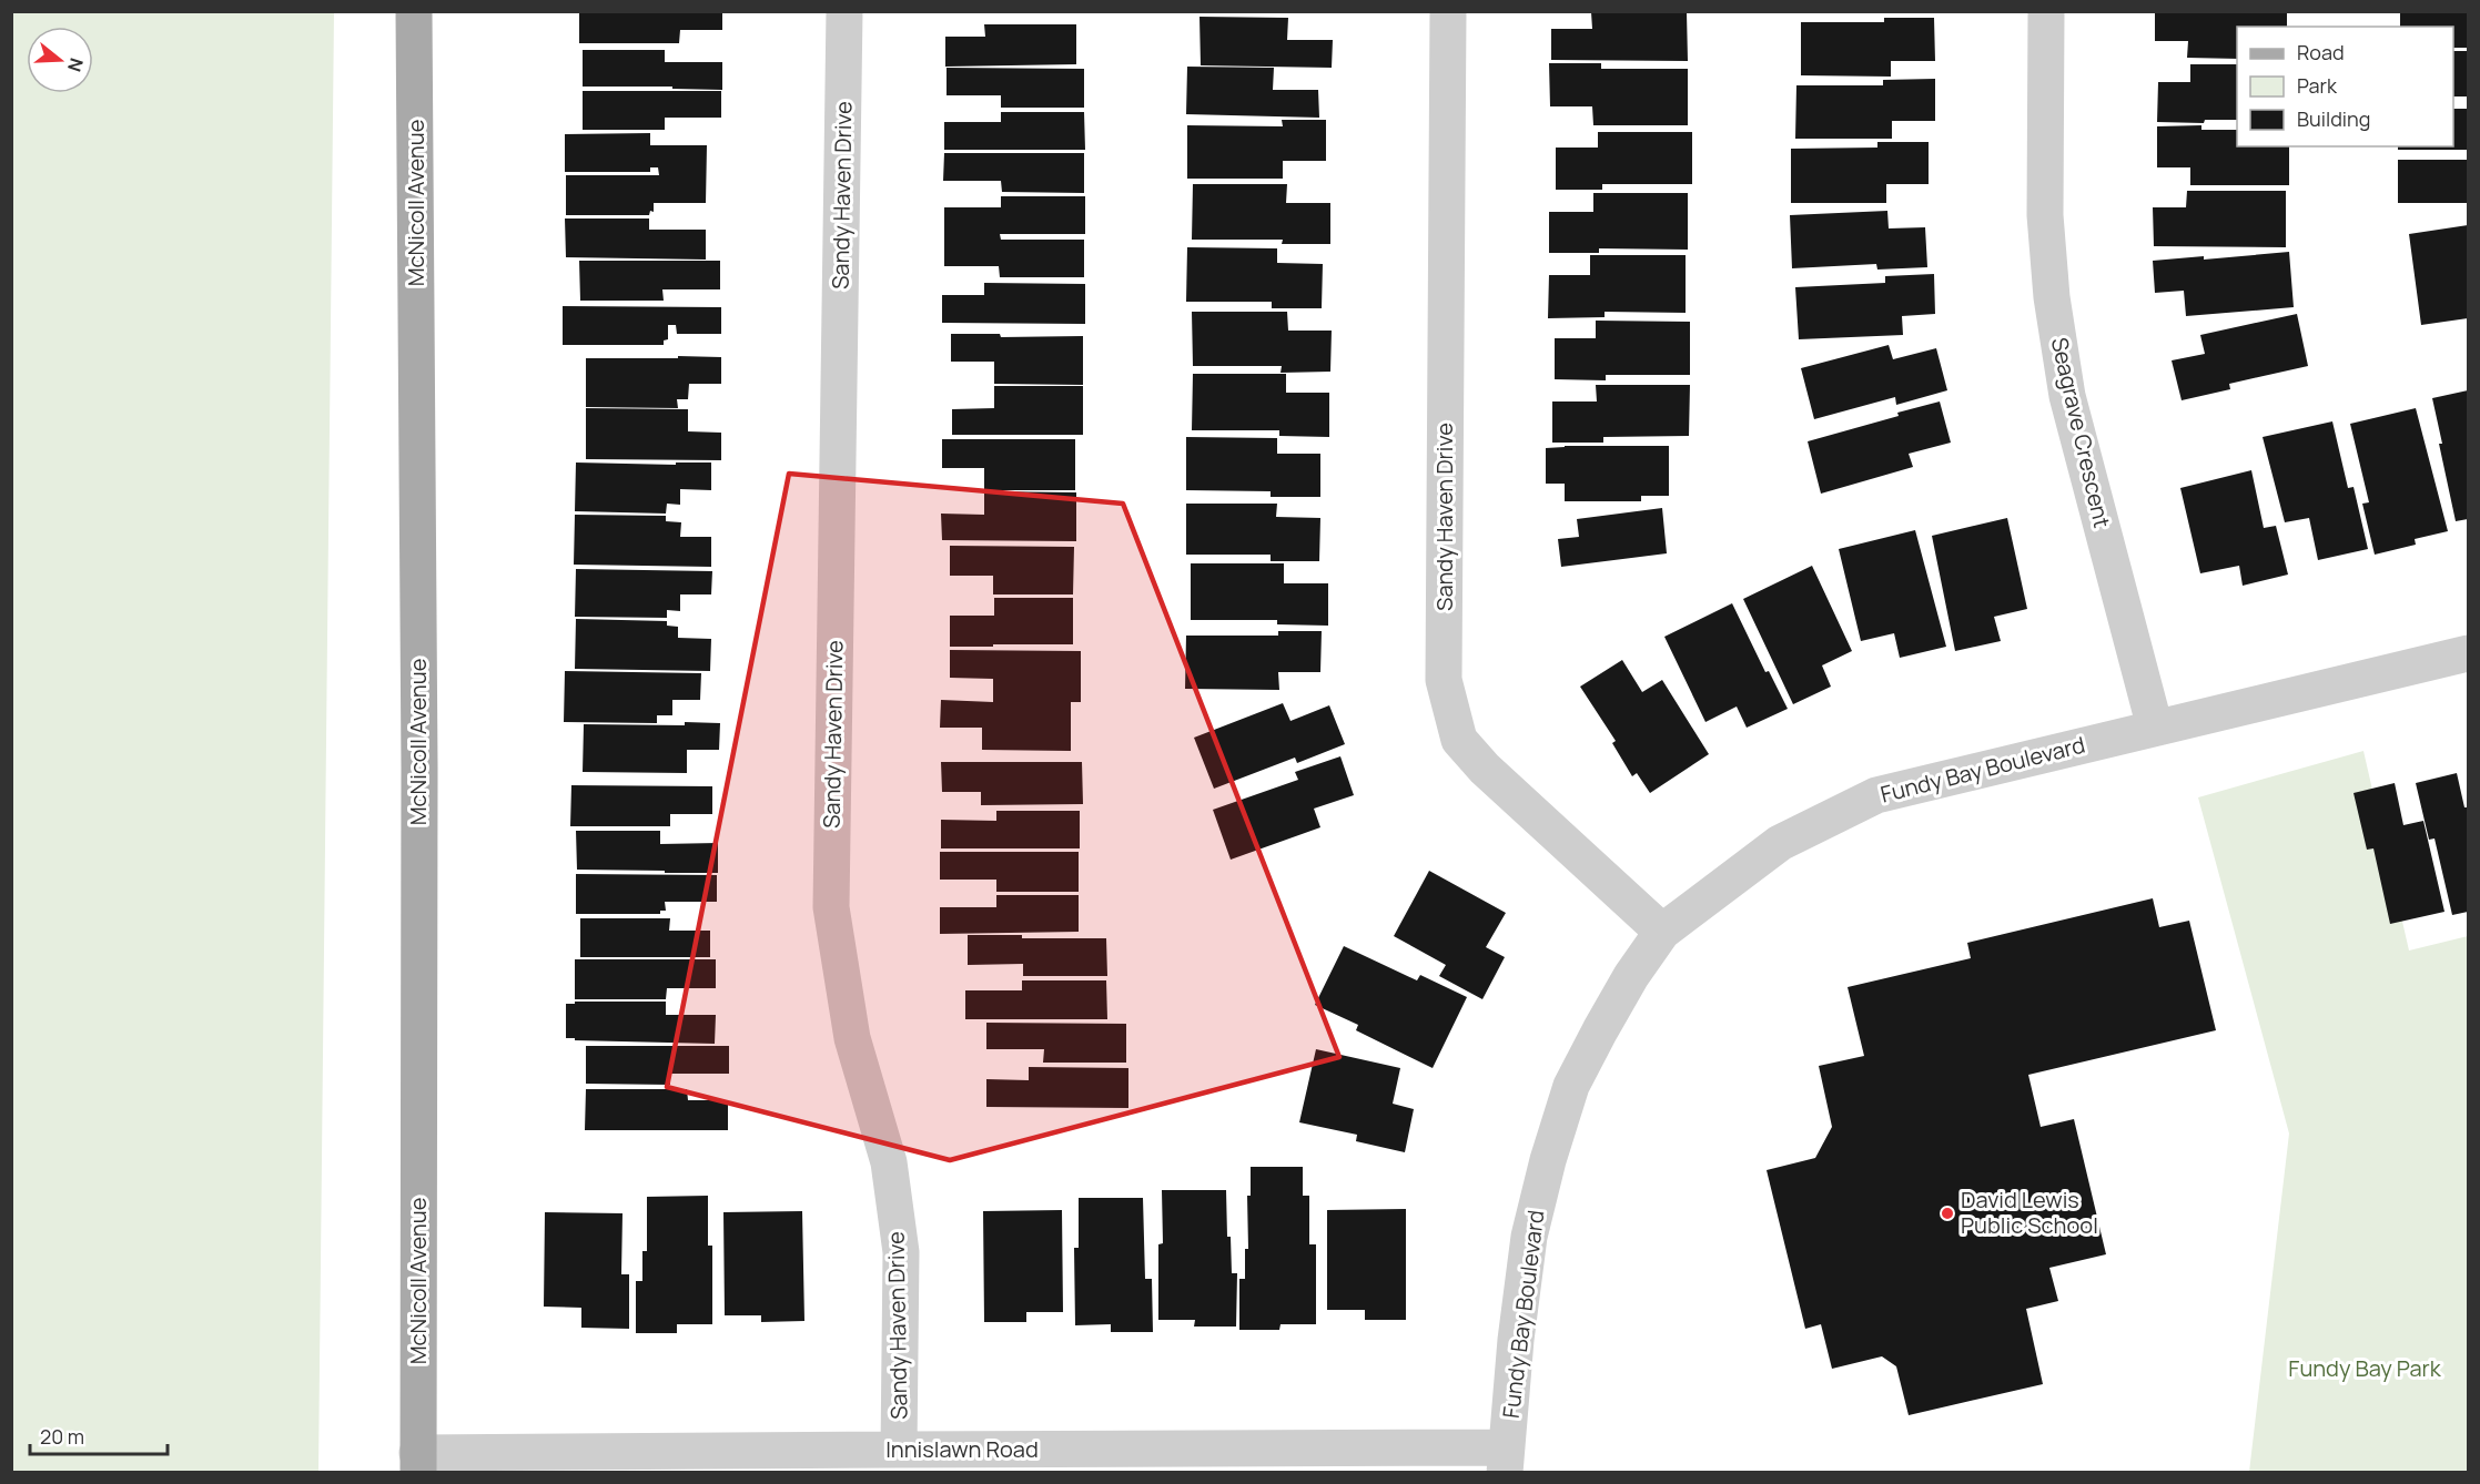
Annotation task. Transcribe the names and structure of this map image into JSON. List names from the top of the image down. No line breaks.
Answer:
{"streets":{"main road":["McNicoll Avenue"],"street":["Sandy Haven Drive","Seagrave Crescent","Fundy Bay Boulevard","Innislawn Road"]},"crossings":[["Sandy Haven Drive","Fundy Bay Boulevard"],["Sandy Haven Drive","Innislawn Road"],["McNicoll Avenue","Innislawn Road"],["Seagrave Crescent","Fundy Bay Boulevard"],["Fundy Bay Boulevard","Innislawn Road"]],"parks":["Fundy Bay Park"],"places":["David Lewis Public School"],"legend":["Road","Park","Building"],"scale_bar":"20 m","north":"right"}
